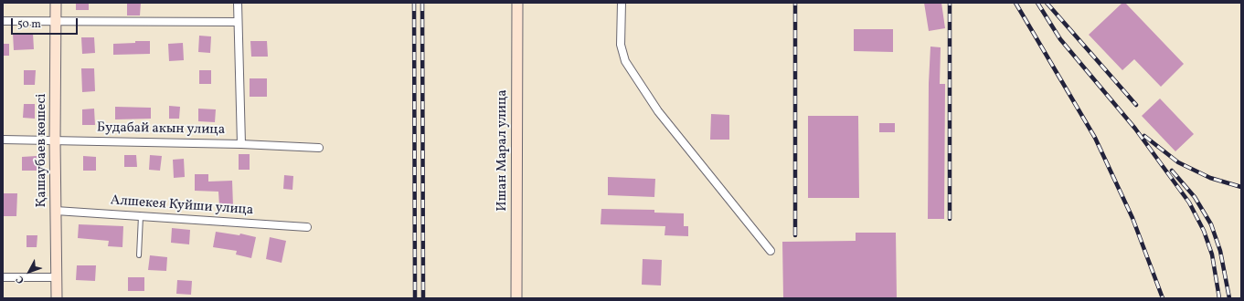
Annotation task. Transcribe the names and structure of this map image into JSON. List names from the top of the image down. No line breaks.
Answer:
{"streets":{"street":["Будабай акын улица","Қашаубаев көшесі","Ишан Марал улица","Алшекея Куйши улица"]},"crossings":[["Будабай акын улица","Қашаубаев көшесі"],["Қашаубаев көшесі","Алшекея Куйши улица"]],"scale_bar":"50 m","north":"bottom left"}
